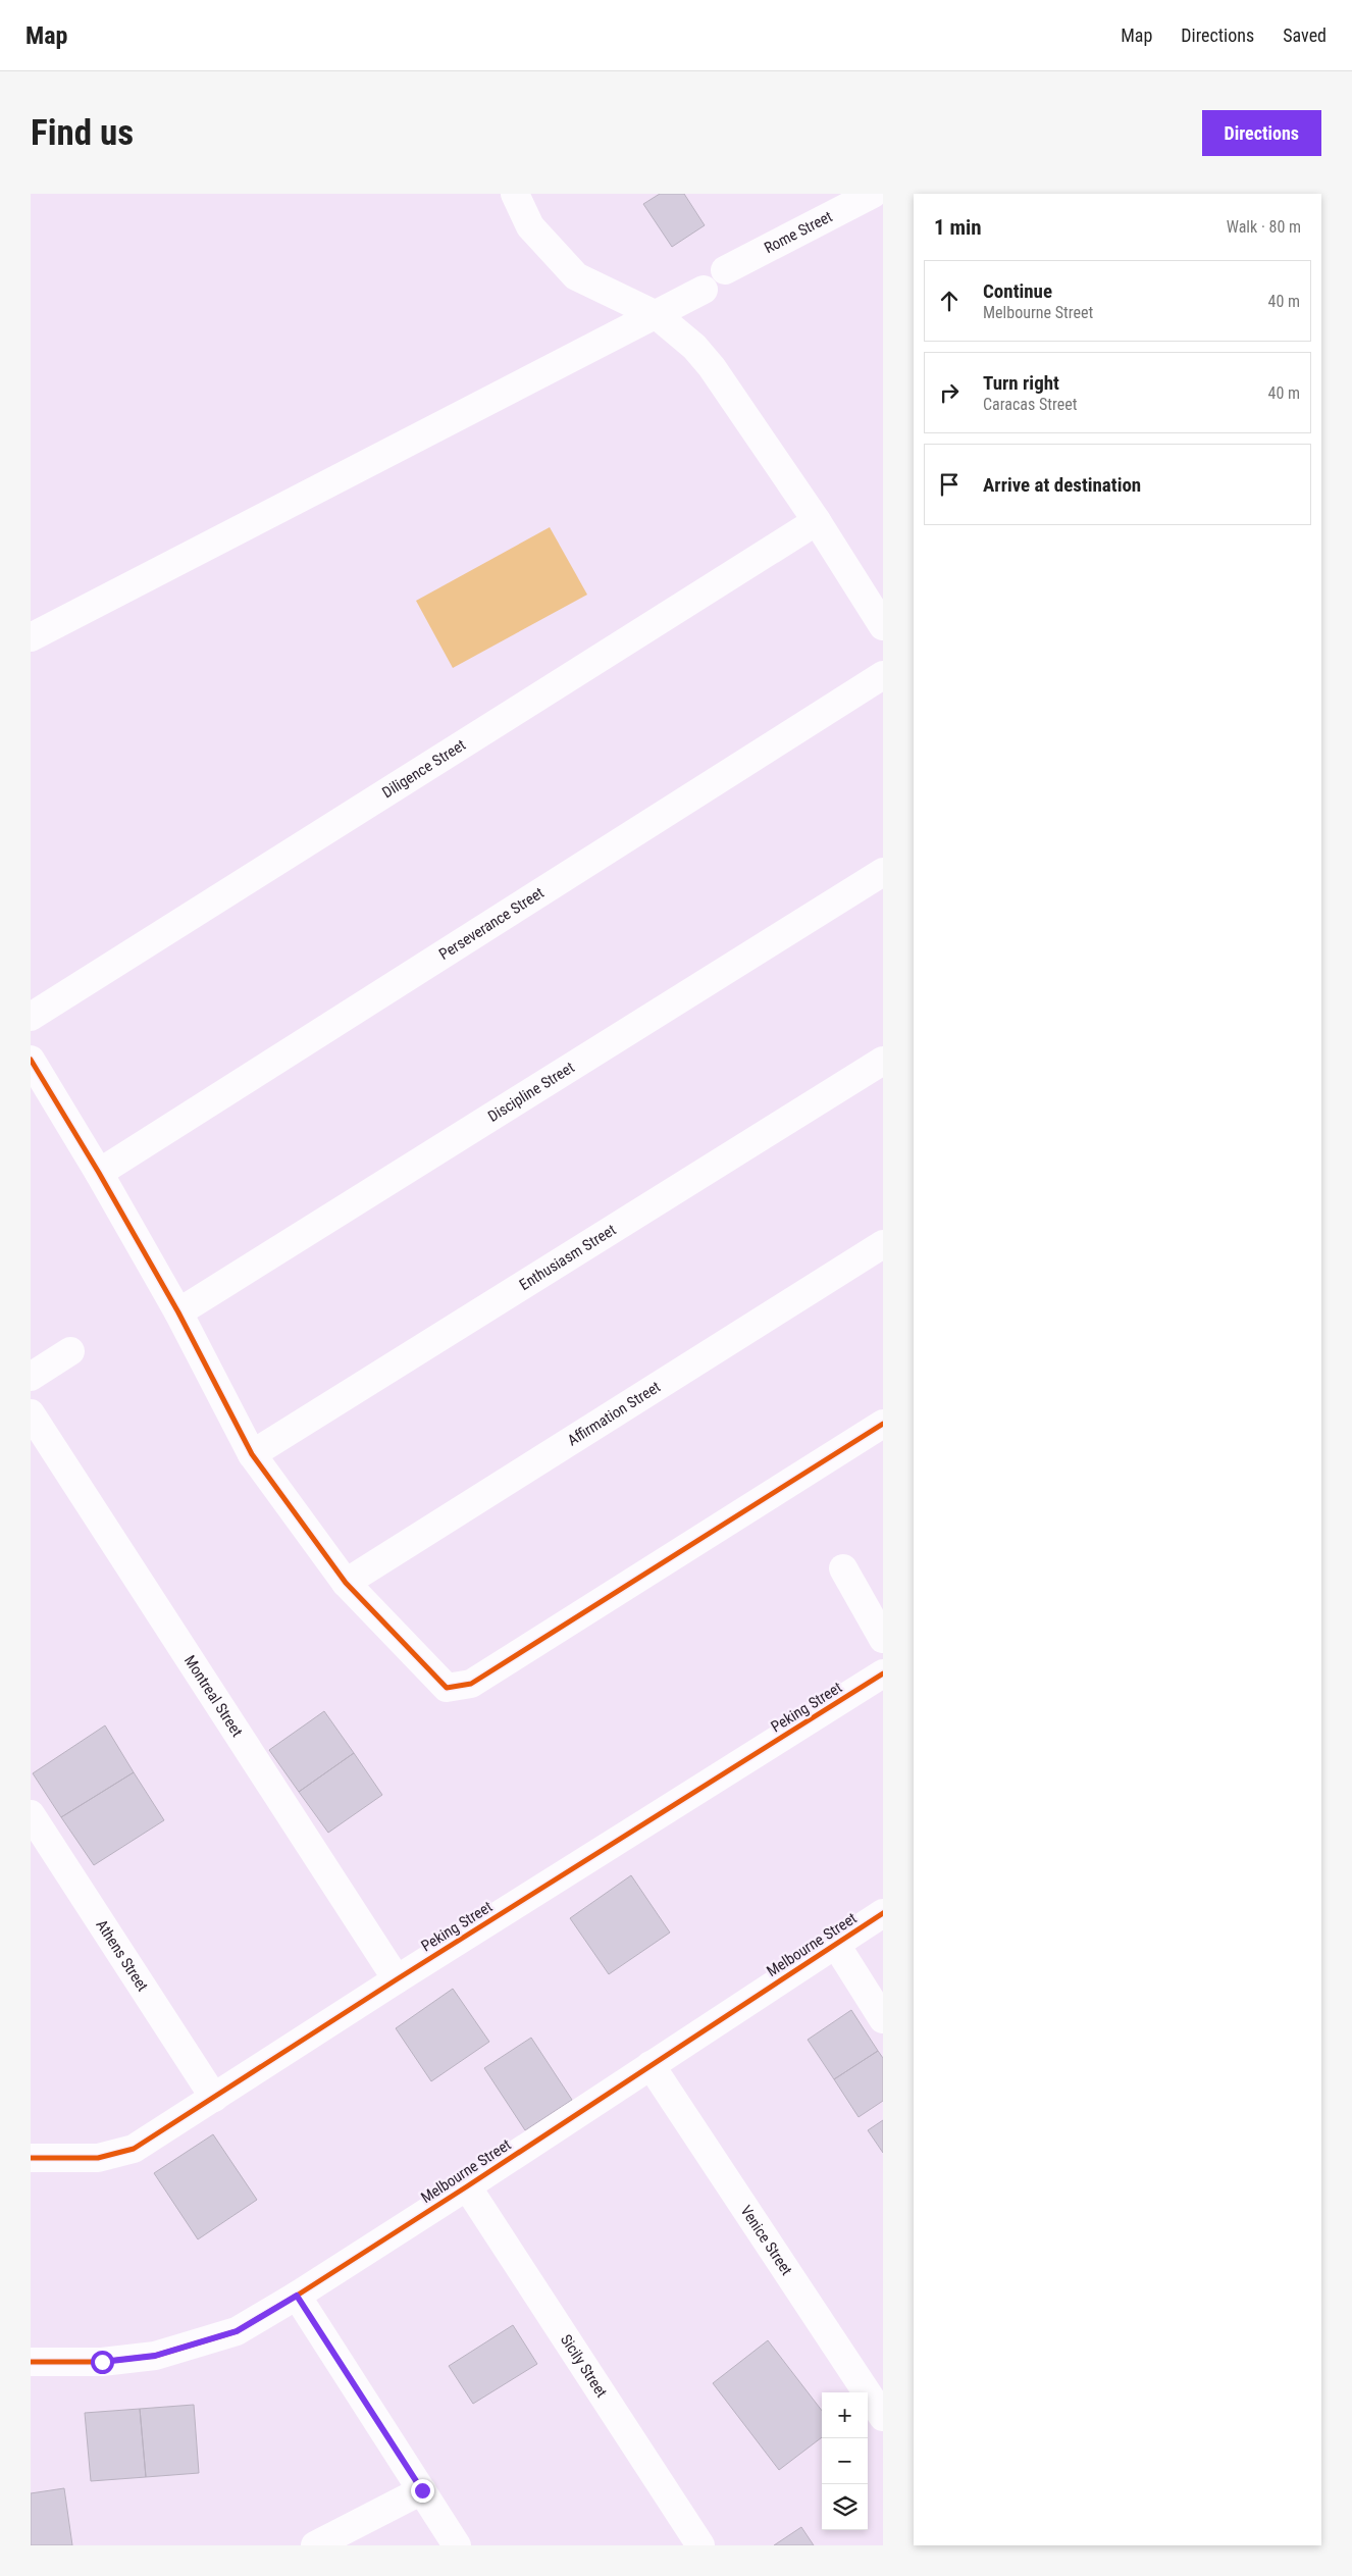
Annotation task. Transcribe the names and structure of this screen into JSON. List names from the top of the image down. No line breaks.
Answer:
{"streets":{"street":["Rome Street","Diligence Street","Perseverance Street","Discipline Street","Enthusiasm Street","Affirmation Street","Montreal Street","Peking Street","Melbourne Street","Athens Street","Venice Street","Sicily Street"]},"crossings":[["Montreal Street","Peking Street"],["Peking Street","Athens Street"],["Melbourne Street","Venice Street"],["Melbourne Street","Sicily Street"]],"page":{"header":"Map","nav":["Map","Directions","Saved"],"buttons":"Directions","title":"Find us","heading":["1 min","Walk · 80 m"],"list":[["Continue","Melbourne Street","40 m"],["Turn right","Caracas Street","40 m"],"Arrive at destination"],"map_buttons":["+","−"]}}
